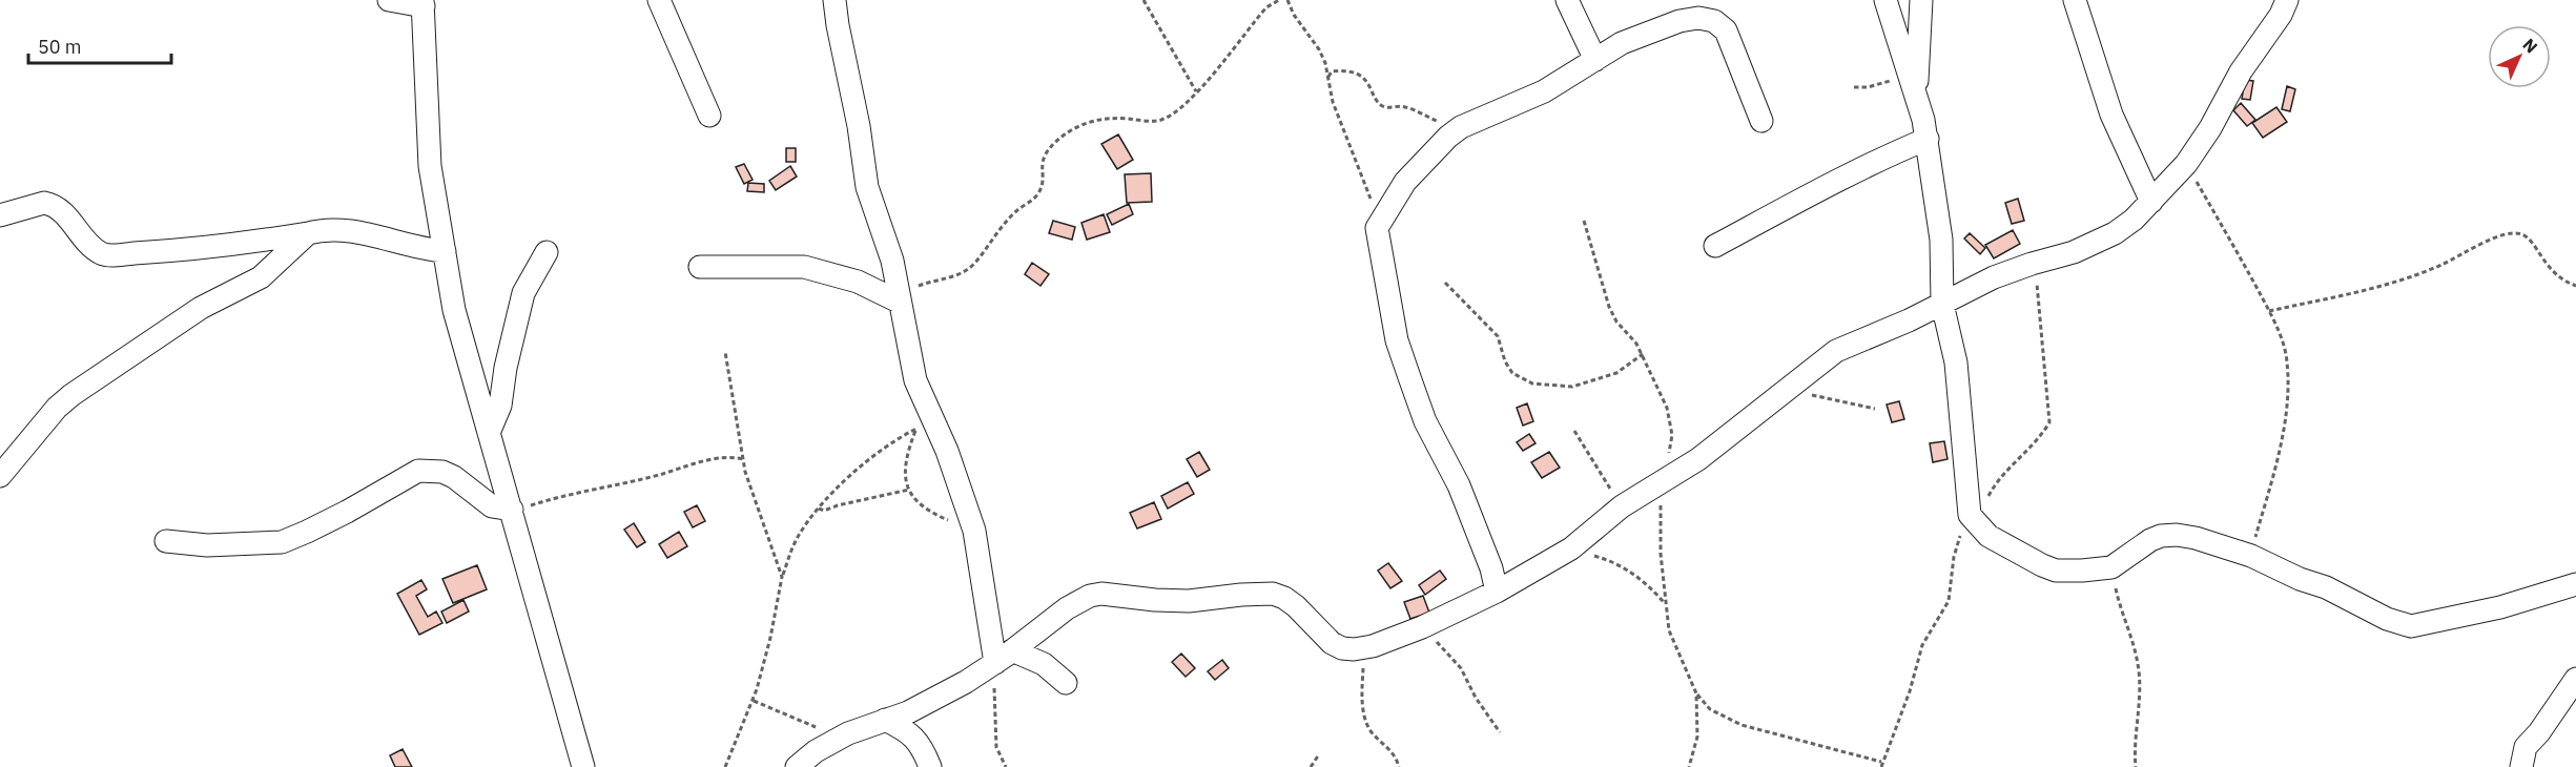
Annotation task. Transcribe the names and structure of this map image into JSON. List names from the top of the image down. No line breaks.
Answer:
{"scale_bar":"50 m","north":"top right"}
